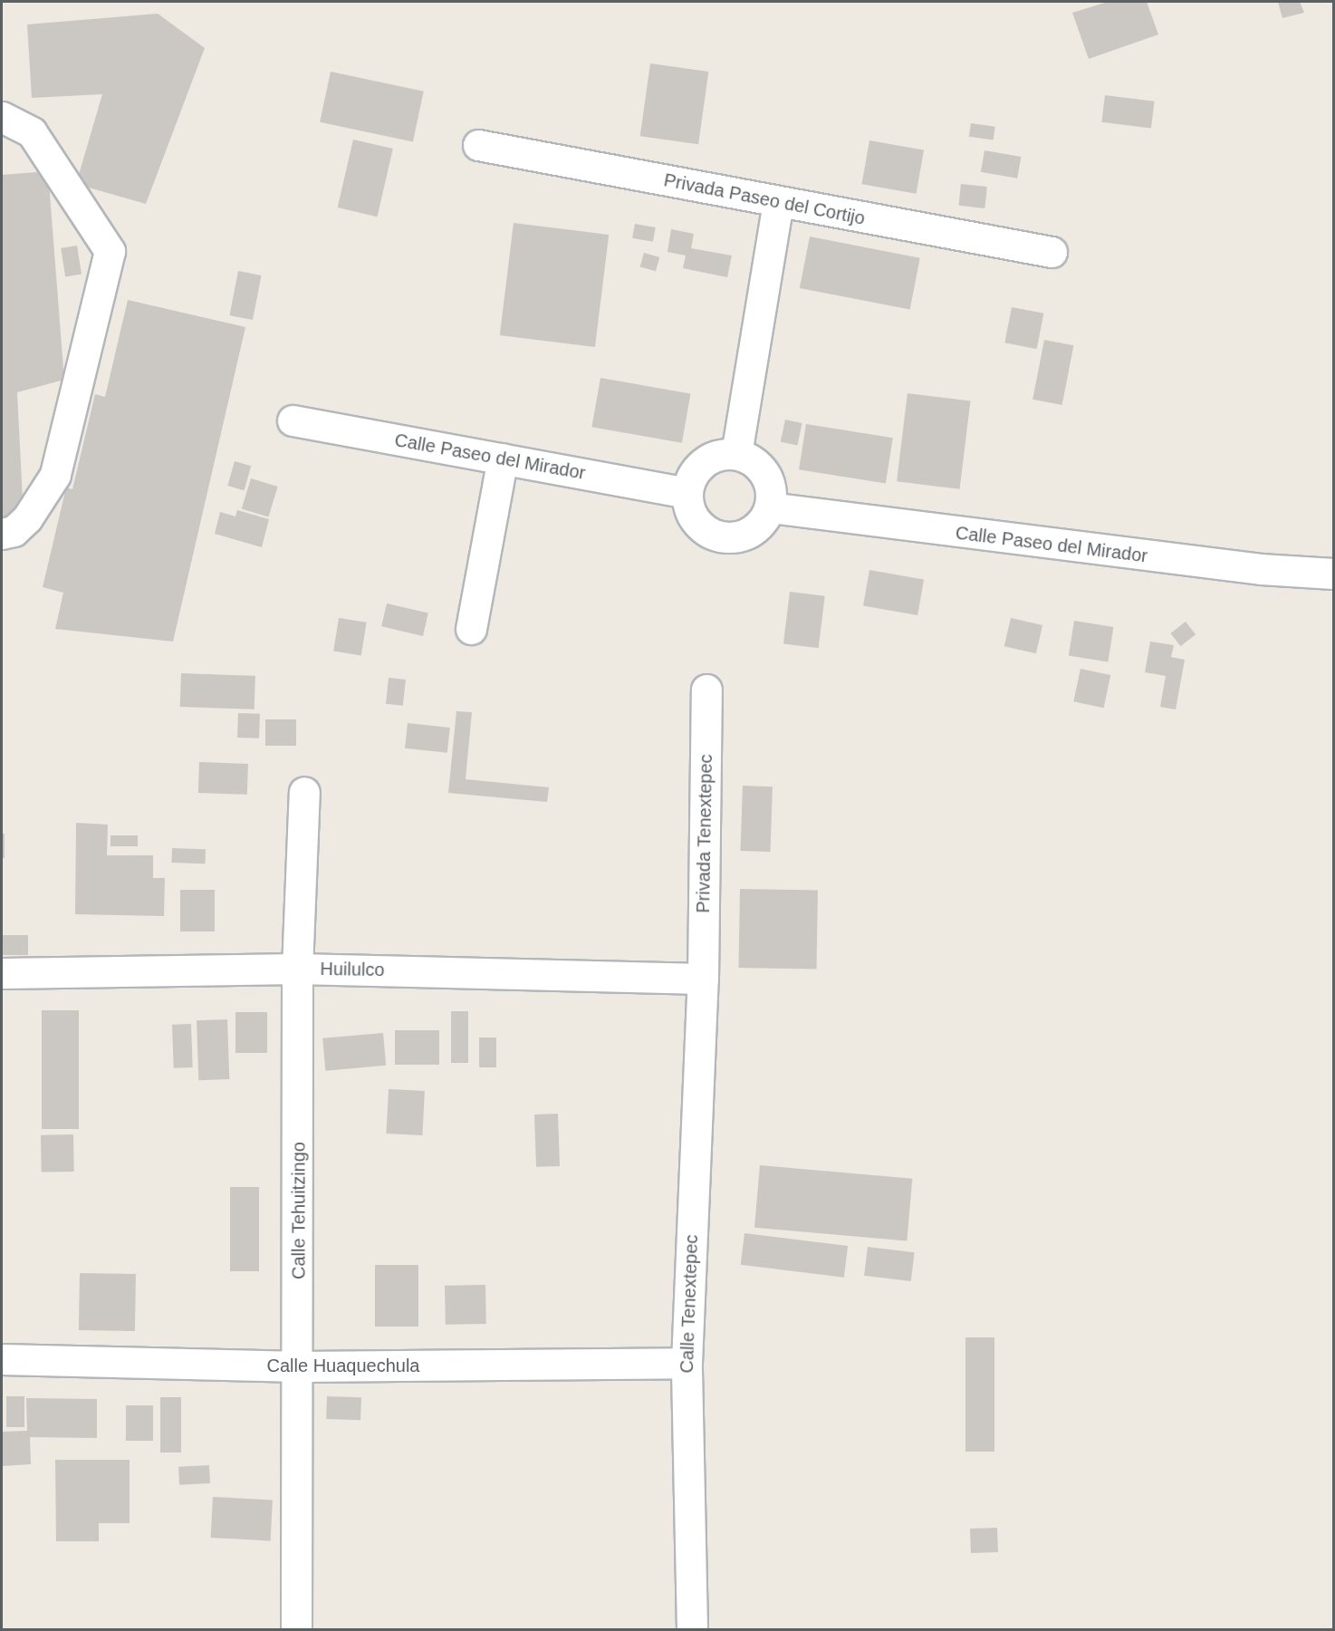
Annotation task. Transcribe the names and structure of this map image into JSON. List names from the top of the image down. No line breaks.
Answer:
{"streets":{"street":["Privada Paseo del Cortijo","Calle Paseo del Mirador","Privada Tenextepec","Huilulco","Calle Tehuitzingo","Calle Tenextepec","Calle Huaquechula"]},"crossings":[["Privada Tenextepec","Huilulco"],["Privada Tenextepec","Calle Tenextepec"],["Huilulco","Calle Tehuitzingo"],["Huilulco","Calle Tenextepec"],["Calle Tehuitzingo","Calle Huaquechula"],["Calle Tenextepec","Calle Huaquechula"]]}
